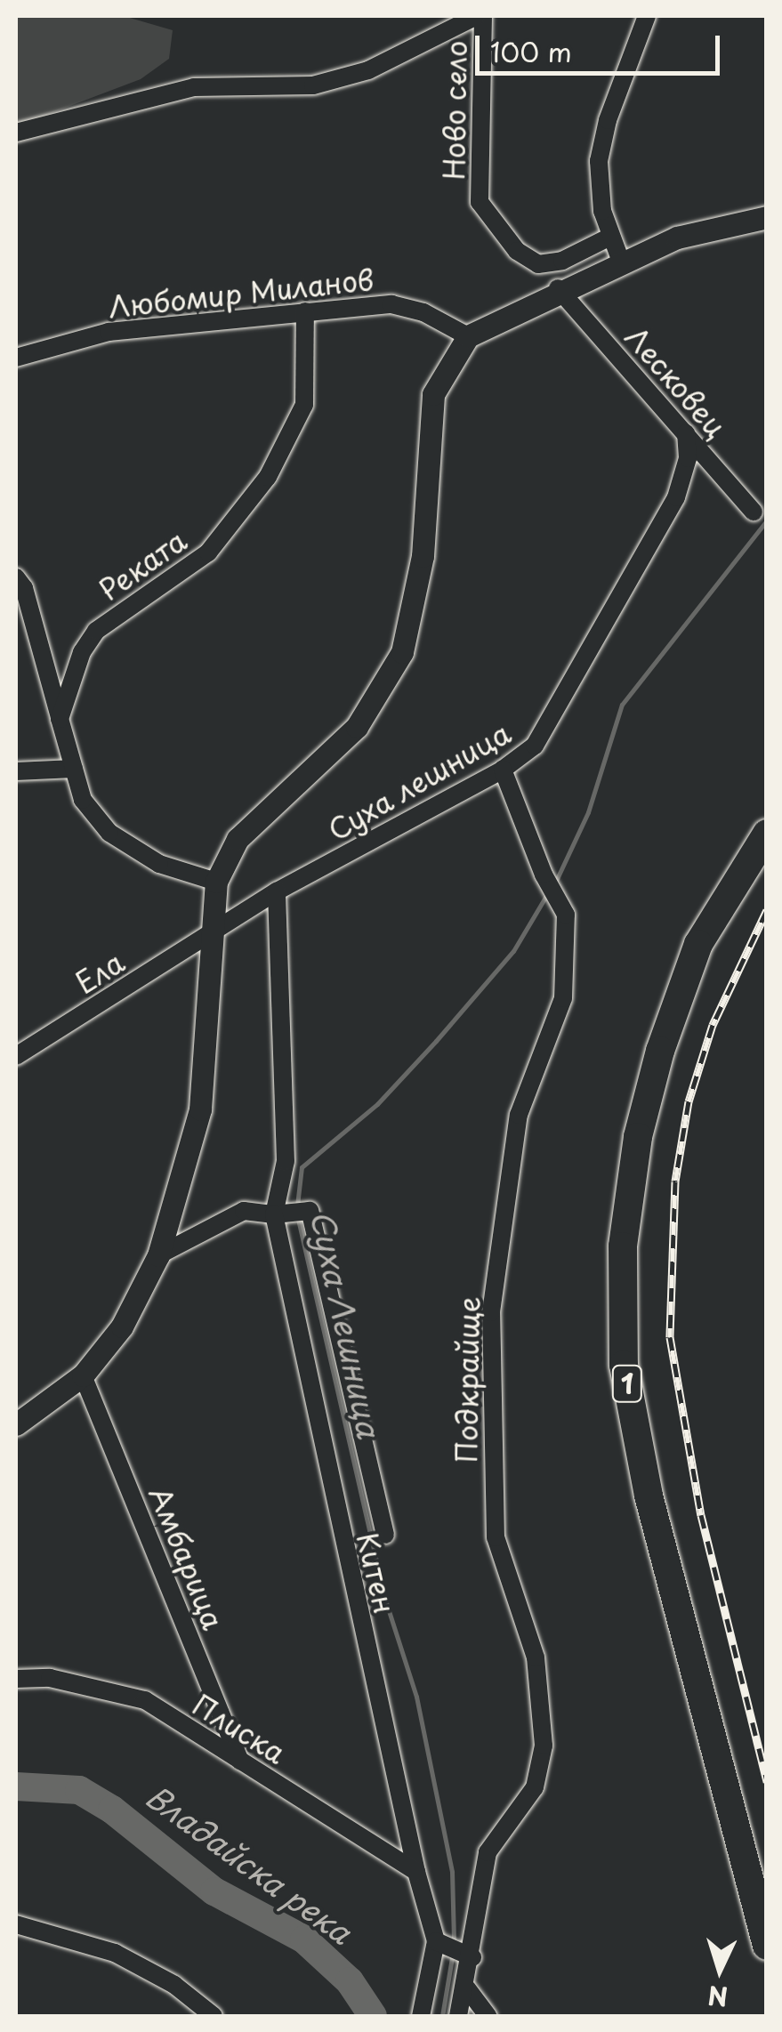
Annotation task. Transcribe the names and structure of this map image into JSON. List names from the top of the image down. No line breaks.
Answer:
{"streets":{"highway":["1"],"street":["Ново село","Любомир Миланов","Лесковец","Реката","Суха лешница","Ела","Подкрайще","Амбарица","Китен","Плиска"]},"crossings":[["Любомир Миланов","Реката"],["Лесковец","Суха лешница"],["Суха лешница","Ела"],["Суха лешница","Подкрайще"],["Суха лешница","Китен"],["Амбарица","Плиска"],["Китен","Плиска"]],"water":["Суха Лешница","Владайска река"],"scale_bar":"100 m","north":"bottom"}
